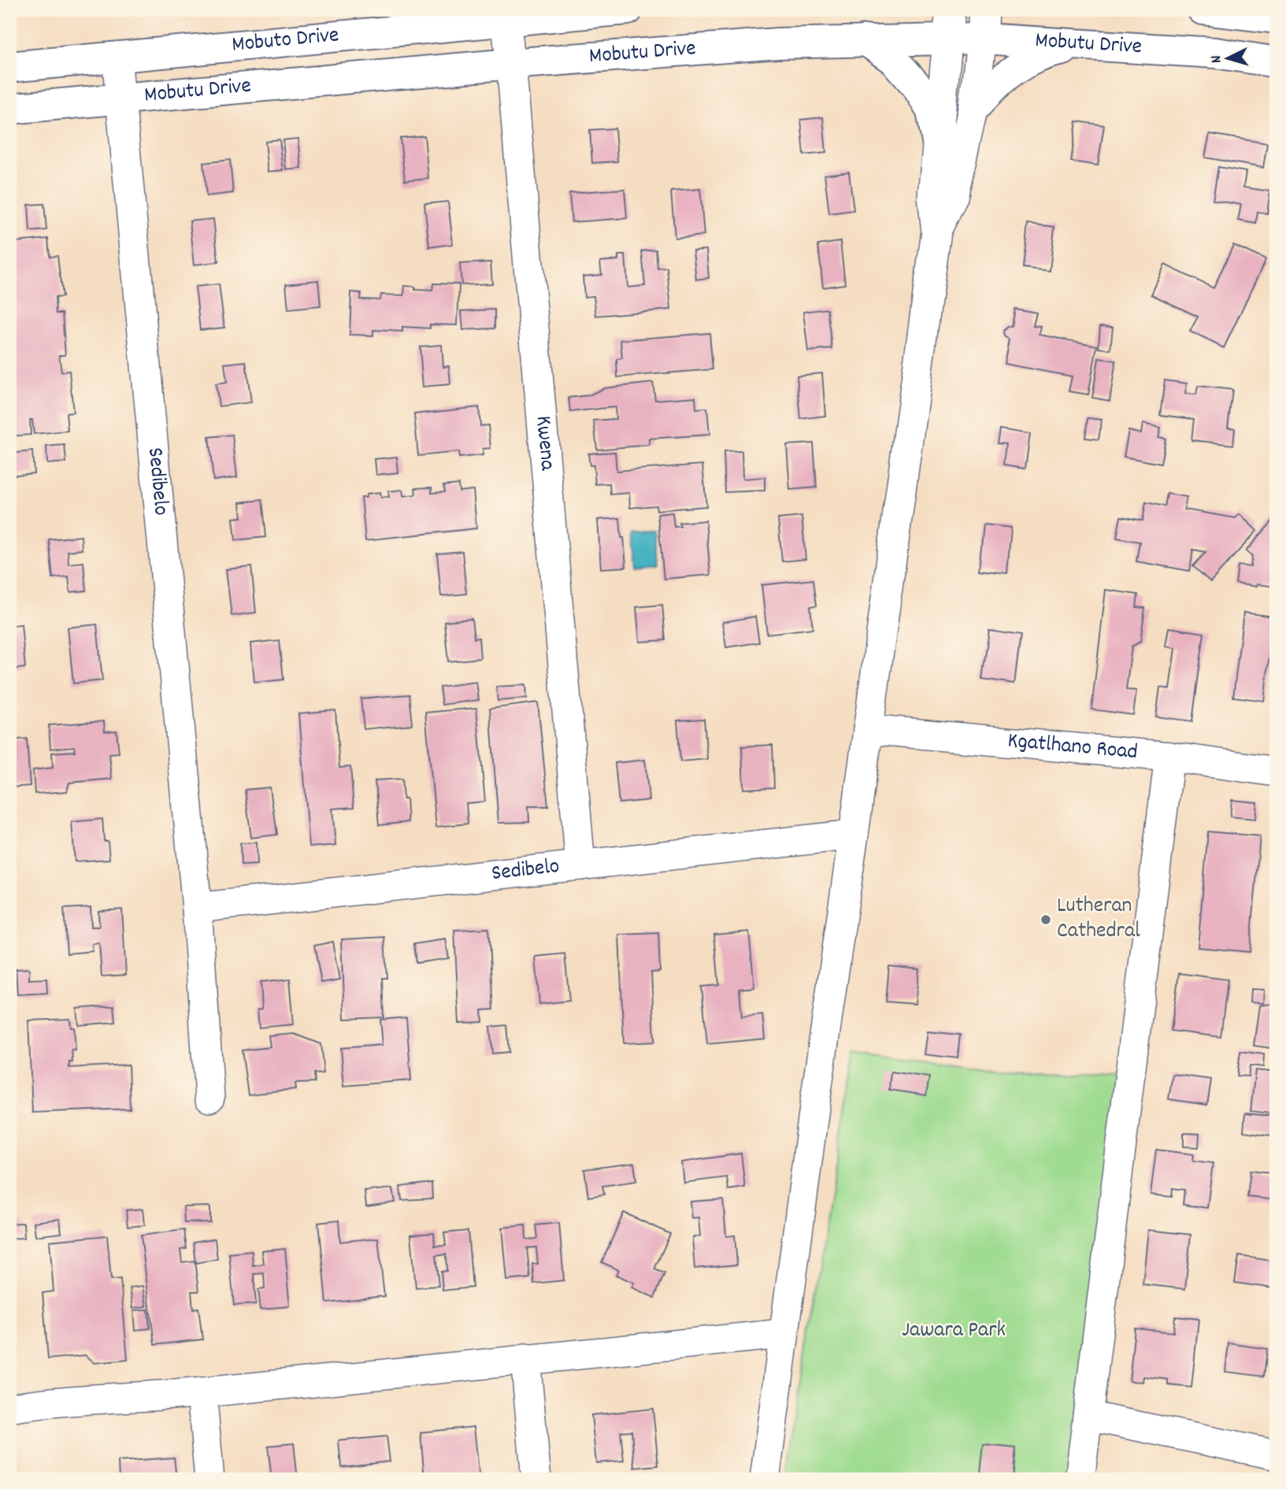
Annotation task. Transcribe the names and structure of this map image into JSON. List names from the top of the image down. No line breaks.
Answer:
{"streets":{"main road":["Mobuto Drive","Mobutu Drive"],"street":["Kwena","Sedibelo","Kgatlhano Road"]},"crossings":[["Mobuto Drive","Kwena"],["Mobuto Drive","Sedibelo"],["Mobutu Drive","Kwena"],["Mobutu Drive","Sedibelo"],["Kwena","Sedibelo"]],"parks":["Jawara Park"],"places":["Lutheran Cathedral"],"north":"left"}
